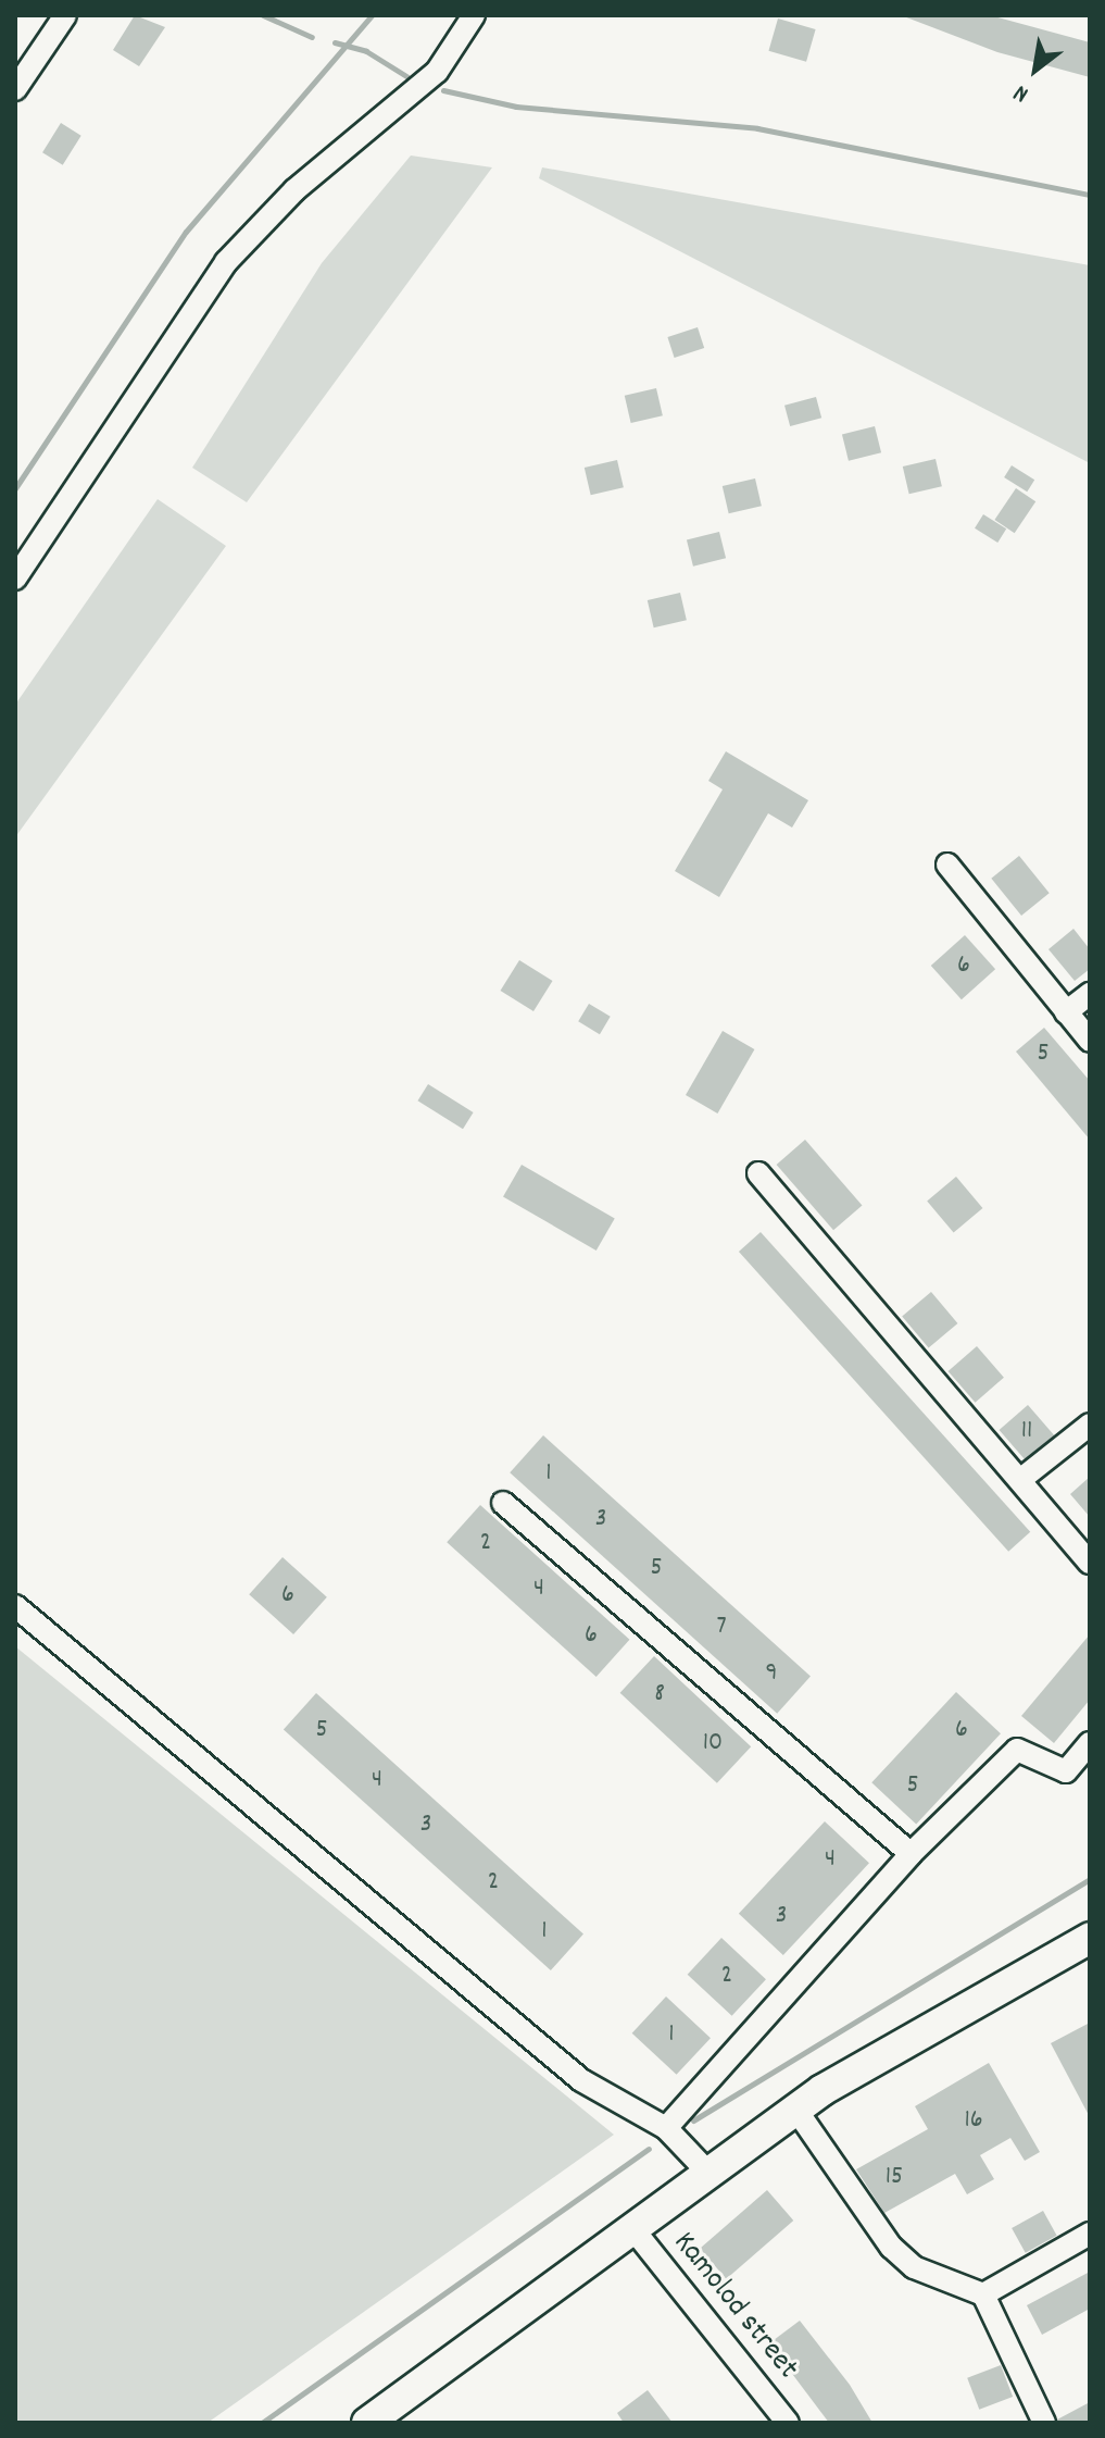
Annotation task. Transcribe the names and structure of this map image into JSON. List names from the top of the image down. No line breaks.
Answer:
{"streets":{"street":["Kamolod street"]},"house_numbers":["6","5","11","1","3","2","5","4","6","7","6","9","8","5","6","10","4","5","3","4","2","3","1","2","1","16","15"],"north":"bottom left"}
